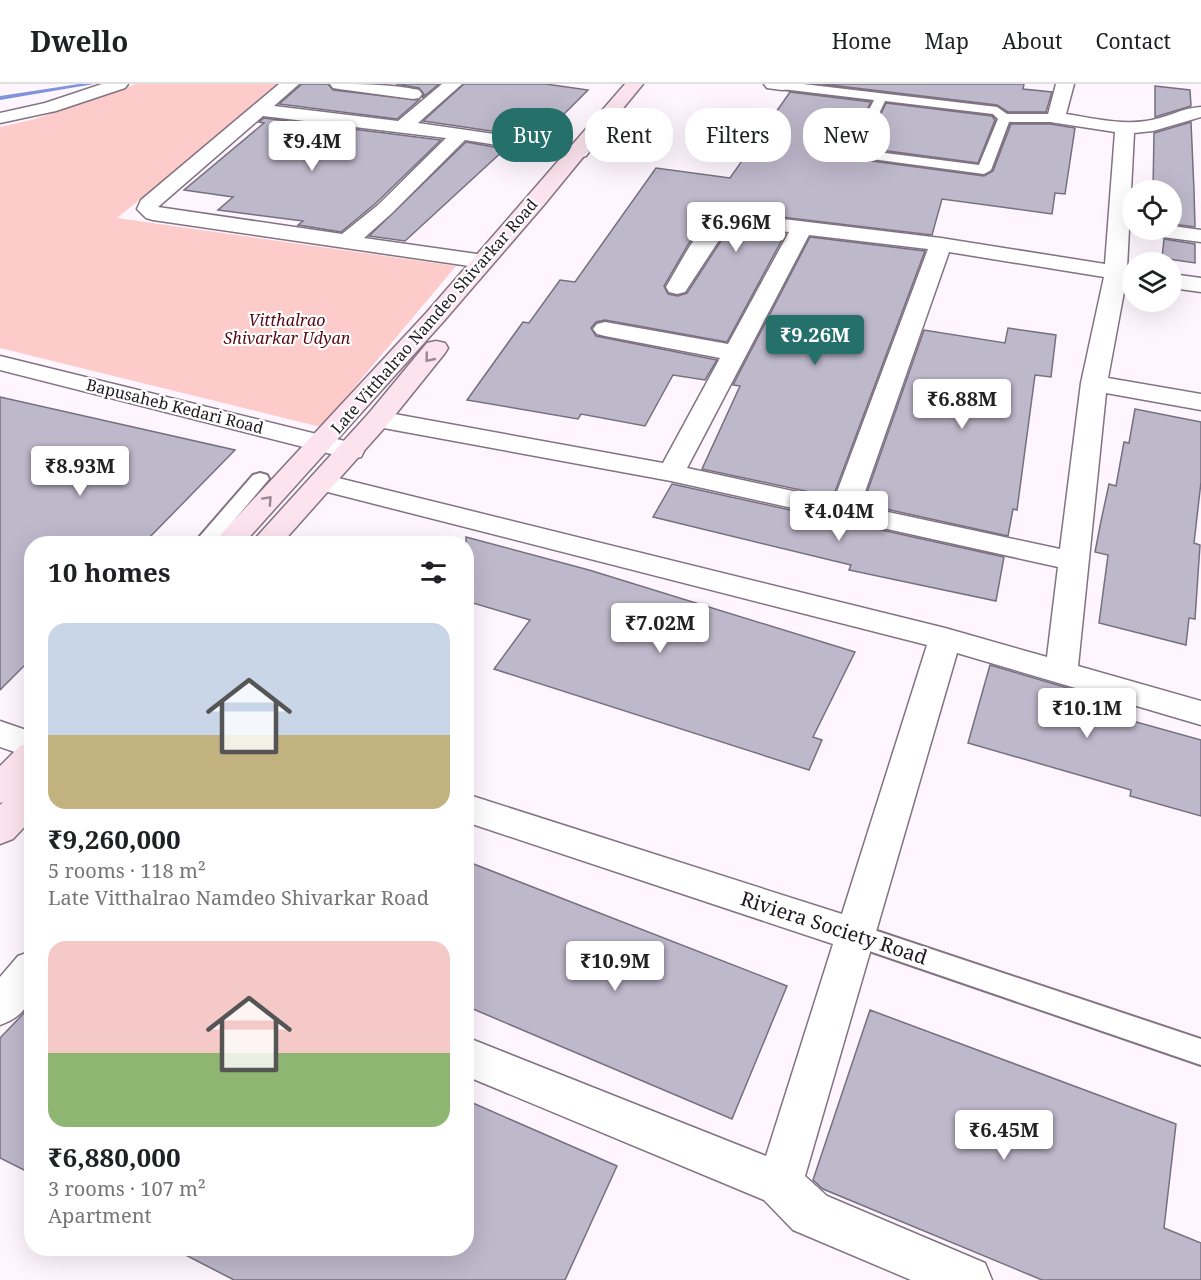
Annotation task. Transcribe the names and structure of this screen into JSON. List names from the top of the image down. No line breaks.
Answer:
{"streets":{"main road":["Late Vitthalrao Namdeo Shivarkar Road"],"street":["Bapusaheb Kedari Road","Riviera Society Road"]},"crossings":[["Late Vitthalrao Namdeo Shivarkar Road","Bapusaheb Kedari Road"]],"parks":["Vitthalrao Shivarkar Udyan"],"page":{"header":"Dwello","nav":["Home","Map","About","Contact"],"chip":["Buy","Rent","Filters","New"],"price":["₹9.4M","₹6.96M","₹9.26M","₹6.88M","₹8.93M","₹4.04M","₹7.02M","₹10.1M","₹10.9M","₹6.45M"],"heading":"10 homes","list":[{"name":"₹9,260,000","note":"5 rooms · 118 m² · Late Vitthalrao Namdeo Shivarkar Road"},{"name":"₹6,880,000","note":"3 rooms · 107 m² · Apartment"}]}}
